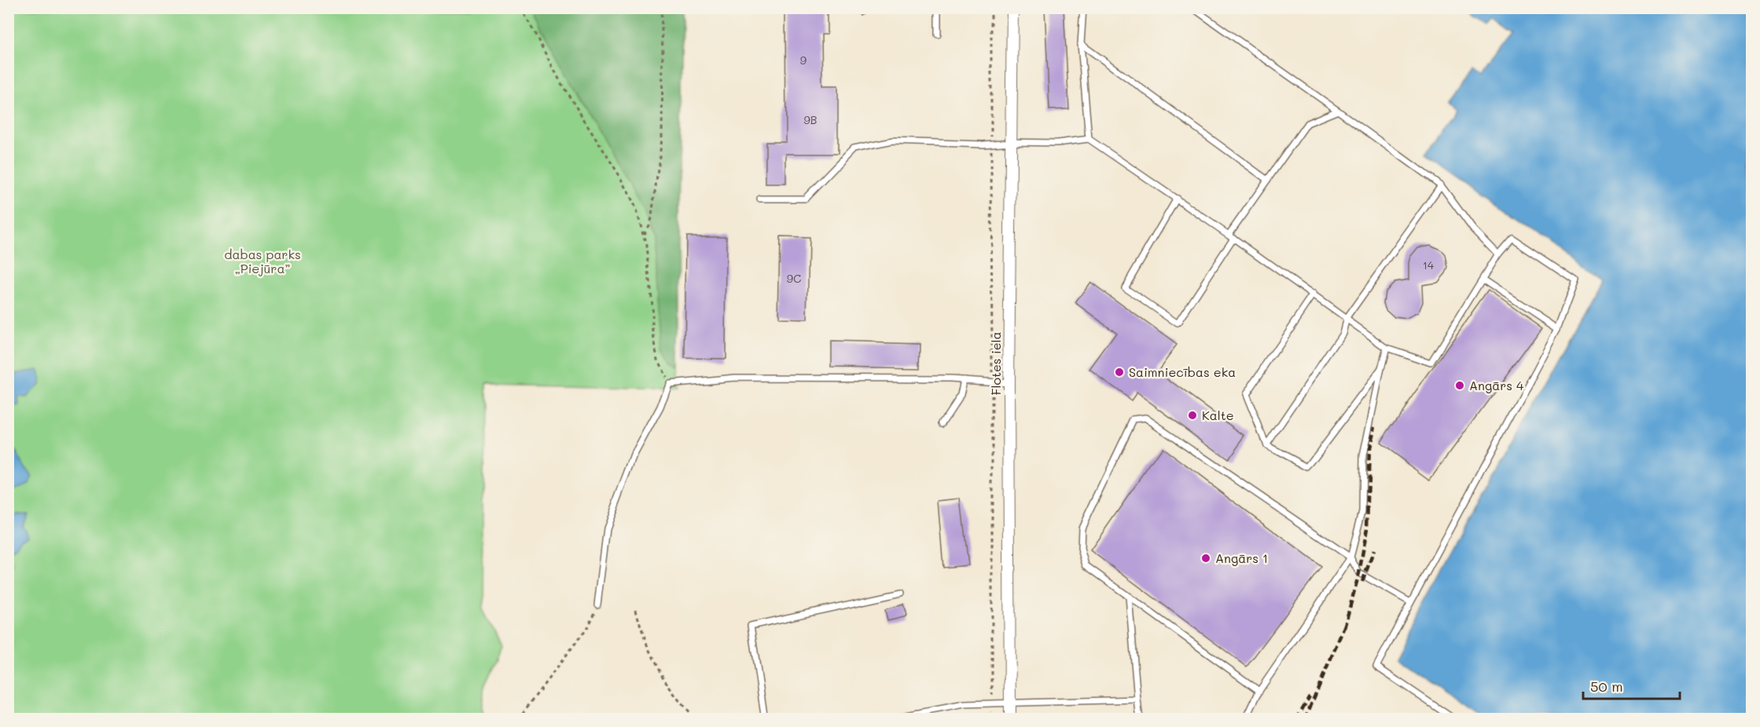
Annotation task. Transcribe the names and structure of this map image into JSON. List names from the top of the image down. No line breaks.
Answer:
{"streets":{"street":["Flotes iela"]},"parks":["dabas parks „Piejūra”"],"places":["Saimniecības eka","Angārs 4","Kalte","Angārs 1"],"house_numbers":["9","9B","14","9C"],"scale_bar":"50 m"}
